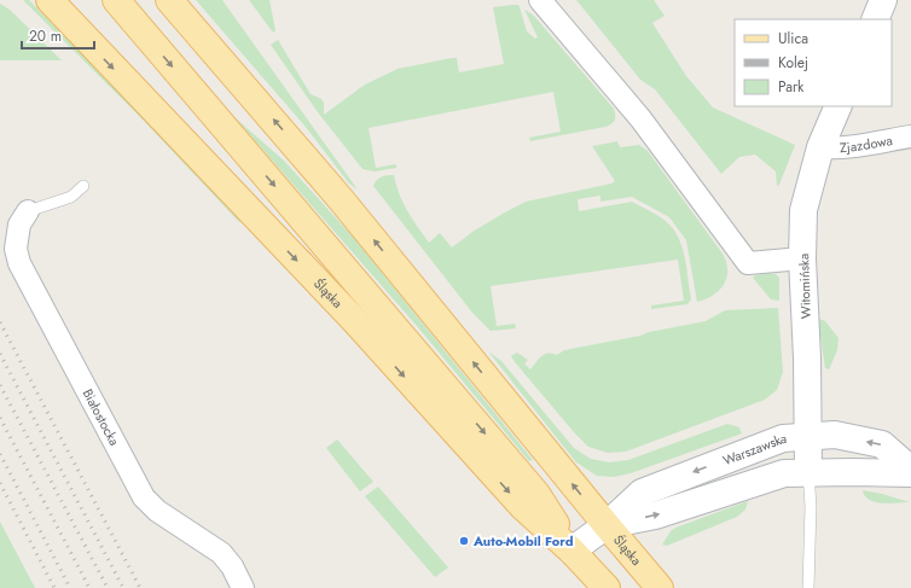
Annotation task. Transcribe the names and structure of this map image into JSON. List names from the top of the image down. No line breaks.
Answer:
{"streets":{"main road":["Śląska"],"street":["Zjazdowa","Witomińska","Białostocka","Warszawska"]},"crossings":[["Zjazdowa","Witomińska"],["Witomińska","Warszawska"],["Śląska","Warszawska"]],"places":["Auto-Mobil Ford"],"legend":["Ulica","Kolej","Park"],"scale_bar":"20 m"}
